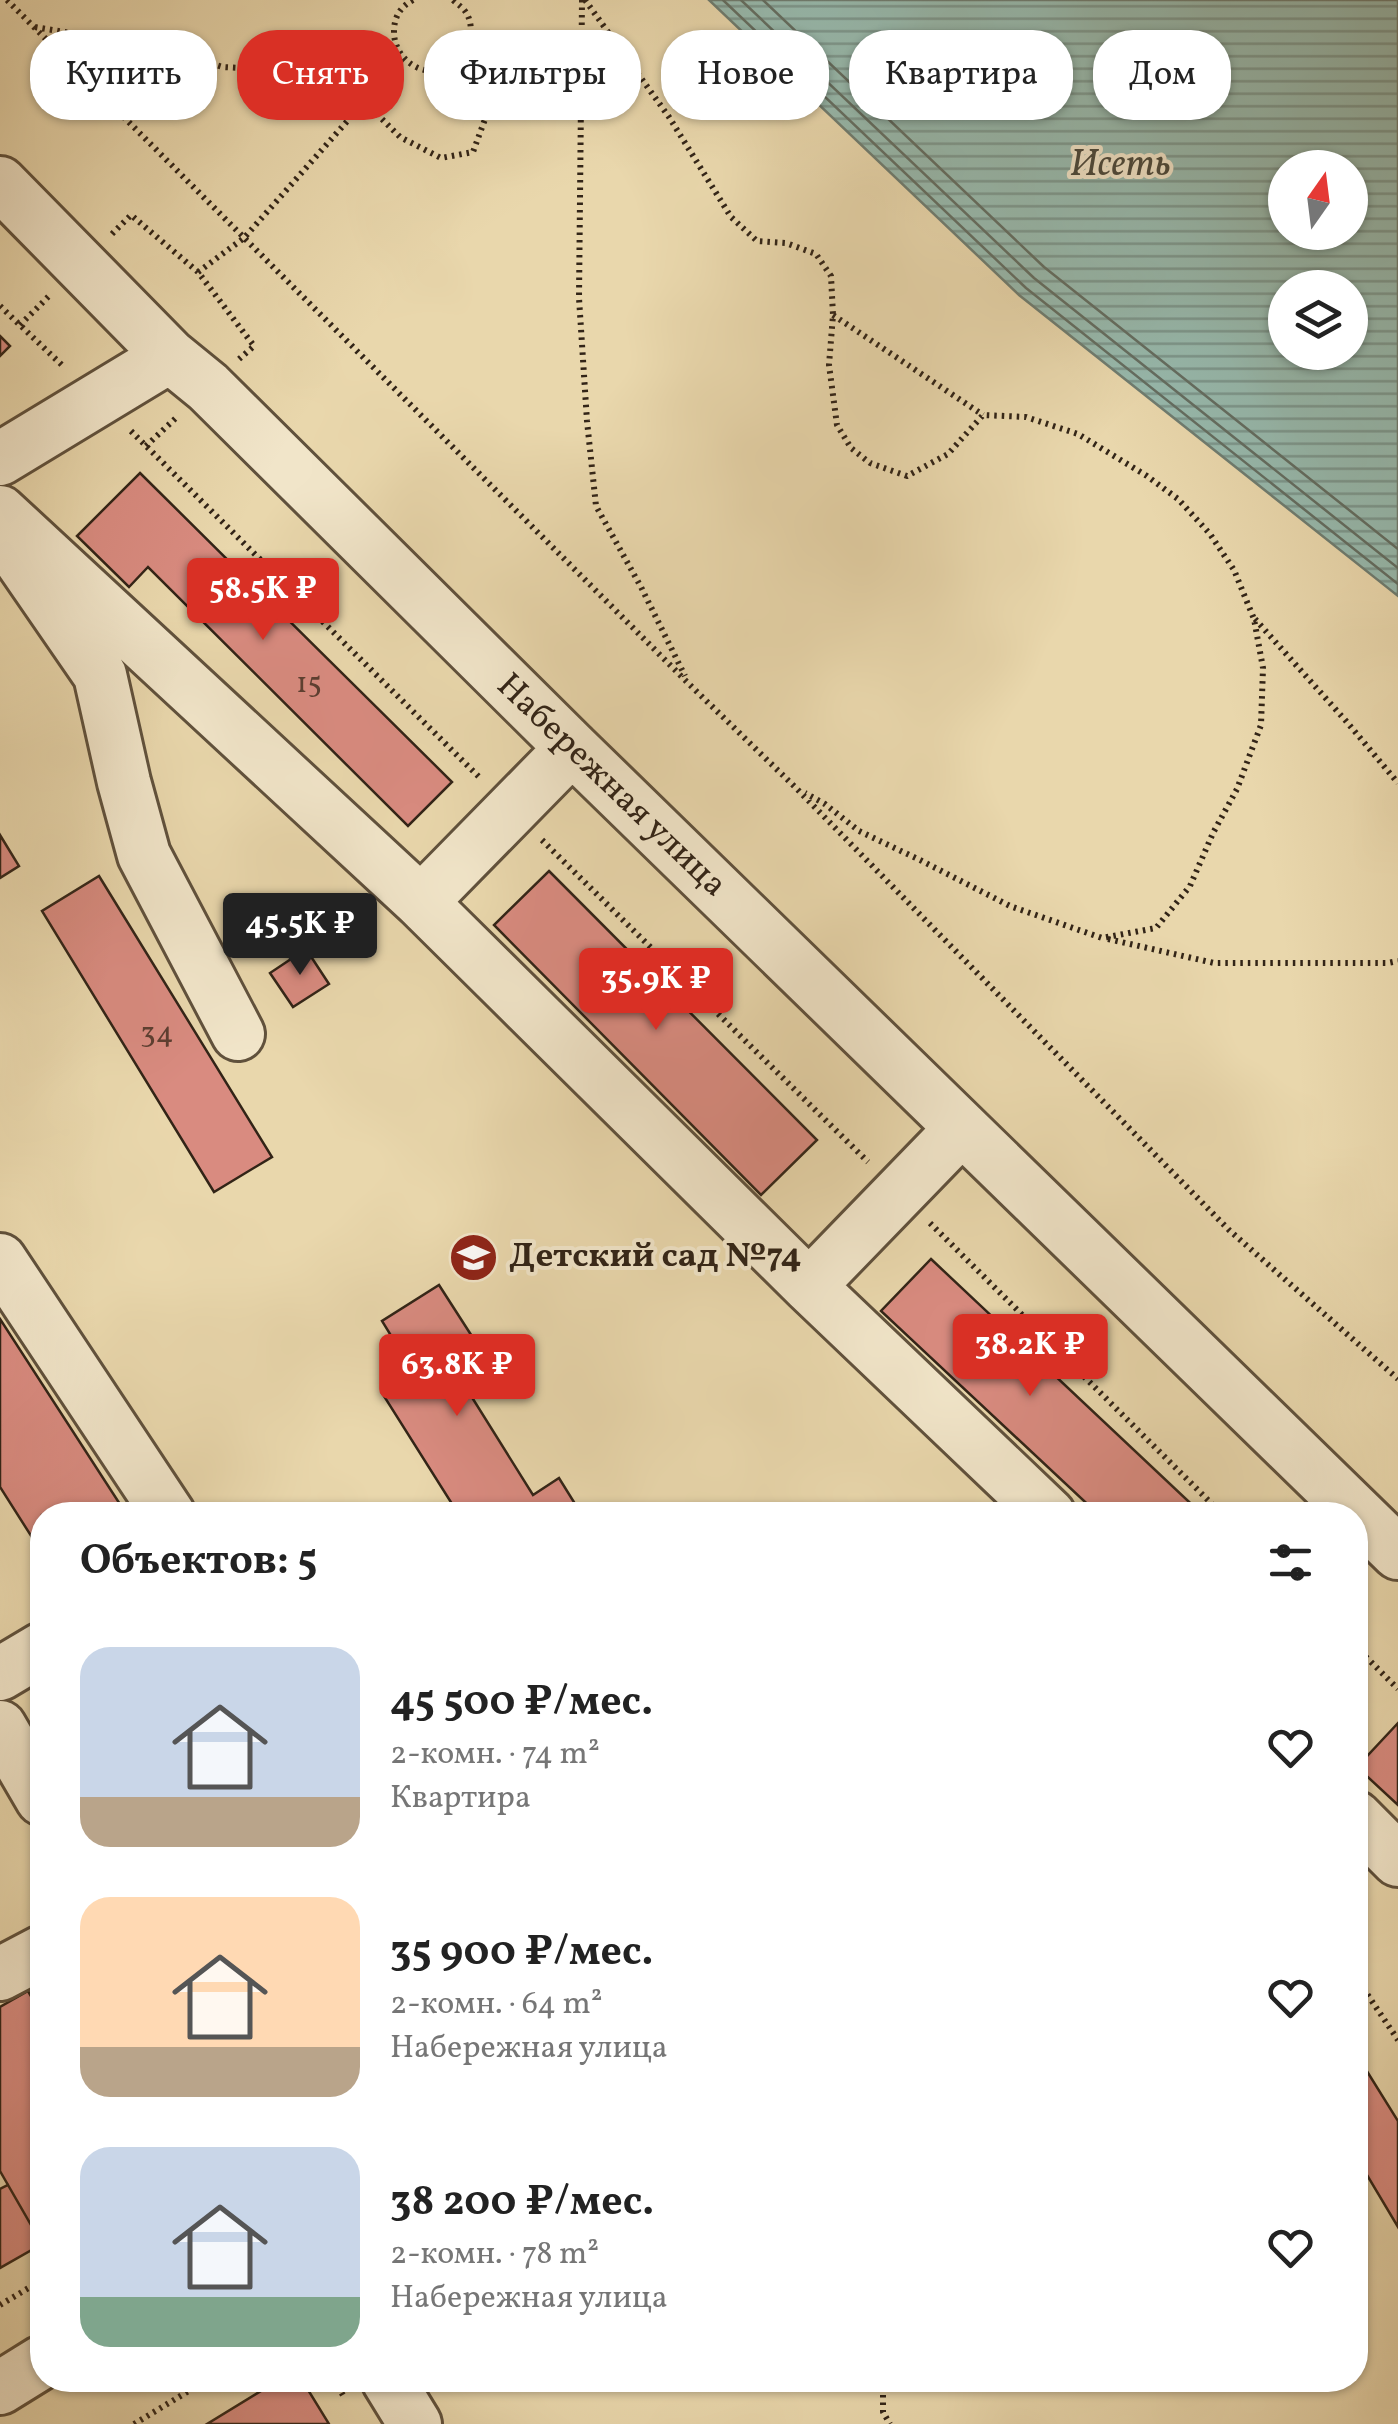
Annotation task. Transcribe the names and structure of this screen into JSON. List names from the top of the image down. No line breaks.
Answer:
{"streets":{"street":["Набережная улица"]},"water":["Исеть"],"places":{"school or university":["Детский сад №74"]},"house_numbers":["15","34"],"north":"top","page":{"chip":["Купить","Снять","Фильтры","Новое","Квартира","Дом"],"price":["58.5K ₽","45.5K ₽","35.9K ₽","38.2K ₽","63.8K ₽"],"heading":"Объектов: 5","list":[{"name":"45 500 ₽/мес.","note":"2-комн. · 74 m² · Квартира"},{"name":"35 900 ₽/мес.","note":"2-комн. · 64 m² · Набережная улица"},{"name":"38 200 ₽/мес.","note":"2-комн. · 78 m² · Набережная улица"}]}}
